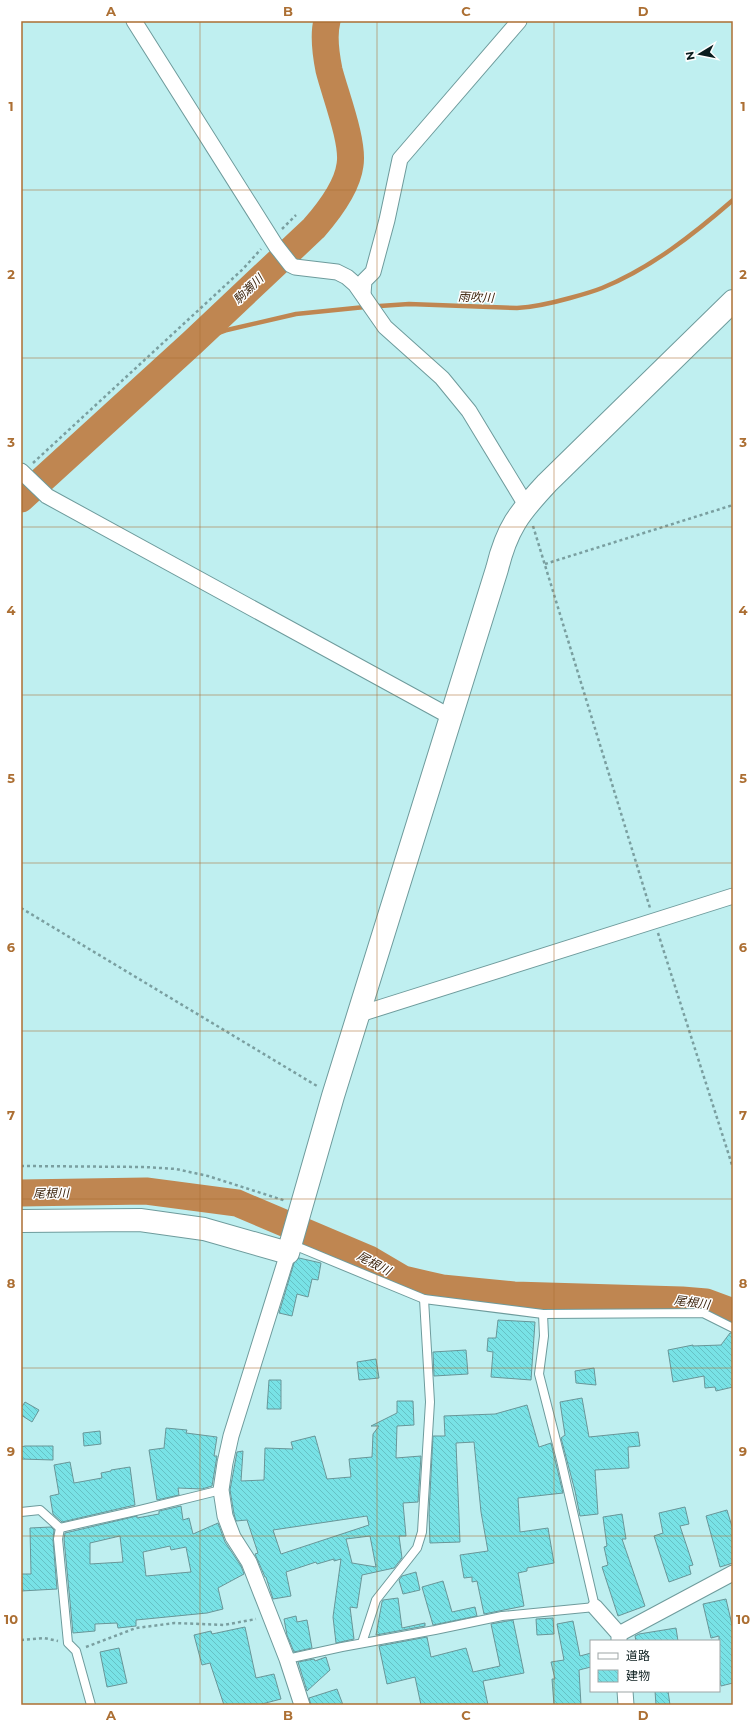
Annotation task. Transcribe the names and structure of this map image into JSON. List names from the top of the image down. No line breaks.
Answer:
{"water":["駒瀬川","雨吹川","尾根川"],"legend":["道路","建物"],"north":"left","grid":{"columns":["A","B","C","D"],"rows":["1","2","3","4","5","6","7","8","9","10"]}}
